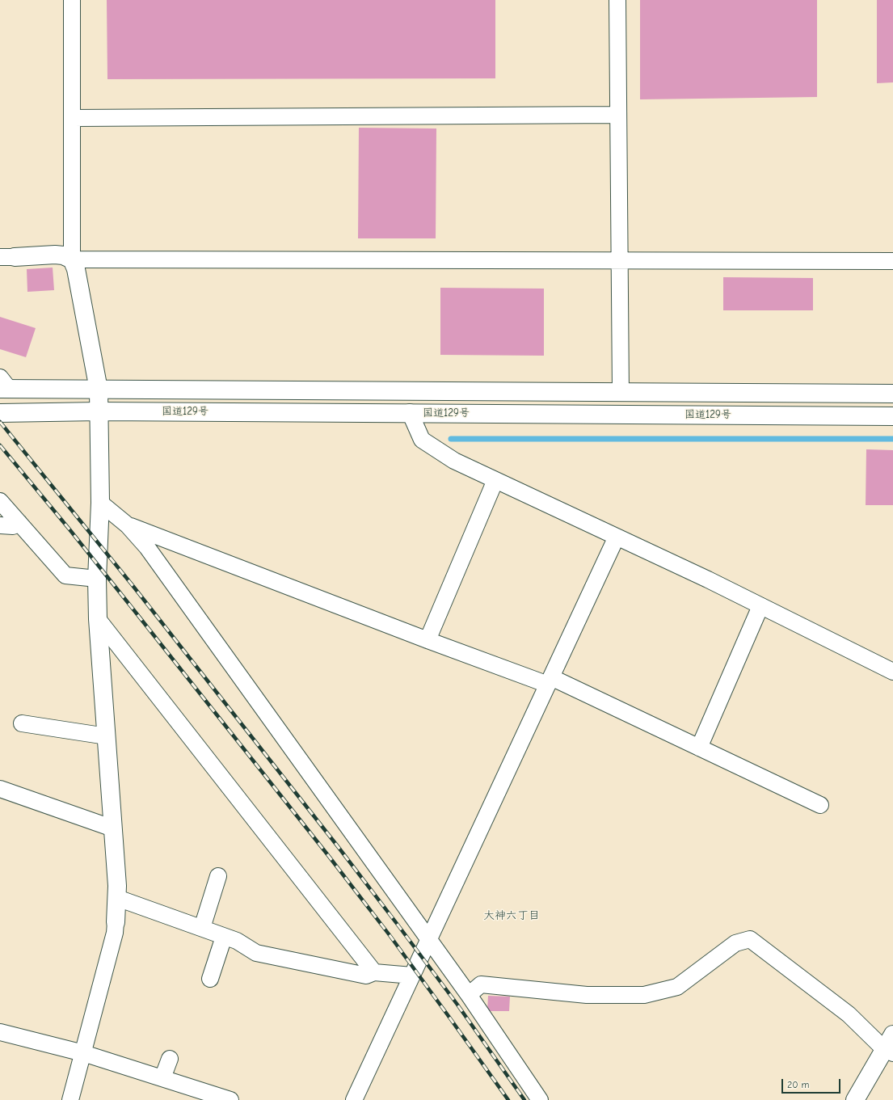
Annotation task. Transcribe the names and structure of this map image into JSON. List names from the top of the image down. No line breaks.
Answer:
{"streets":{"main road":["国道129号"]},"districts":["大神六丁目"],"scale_bar":"20 m"}
